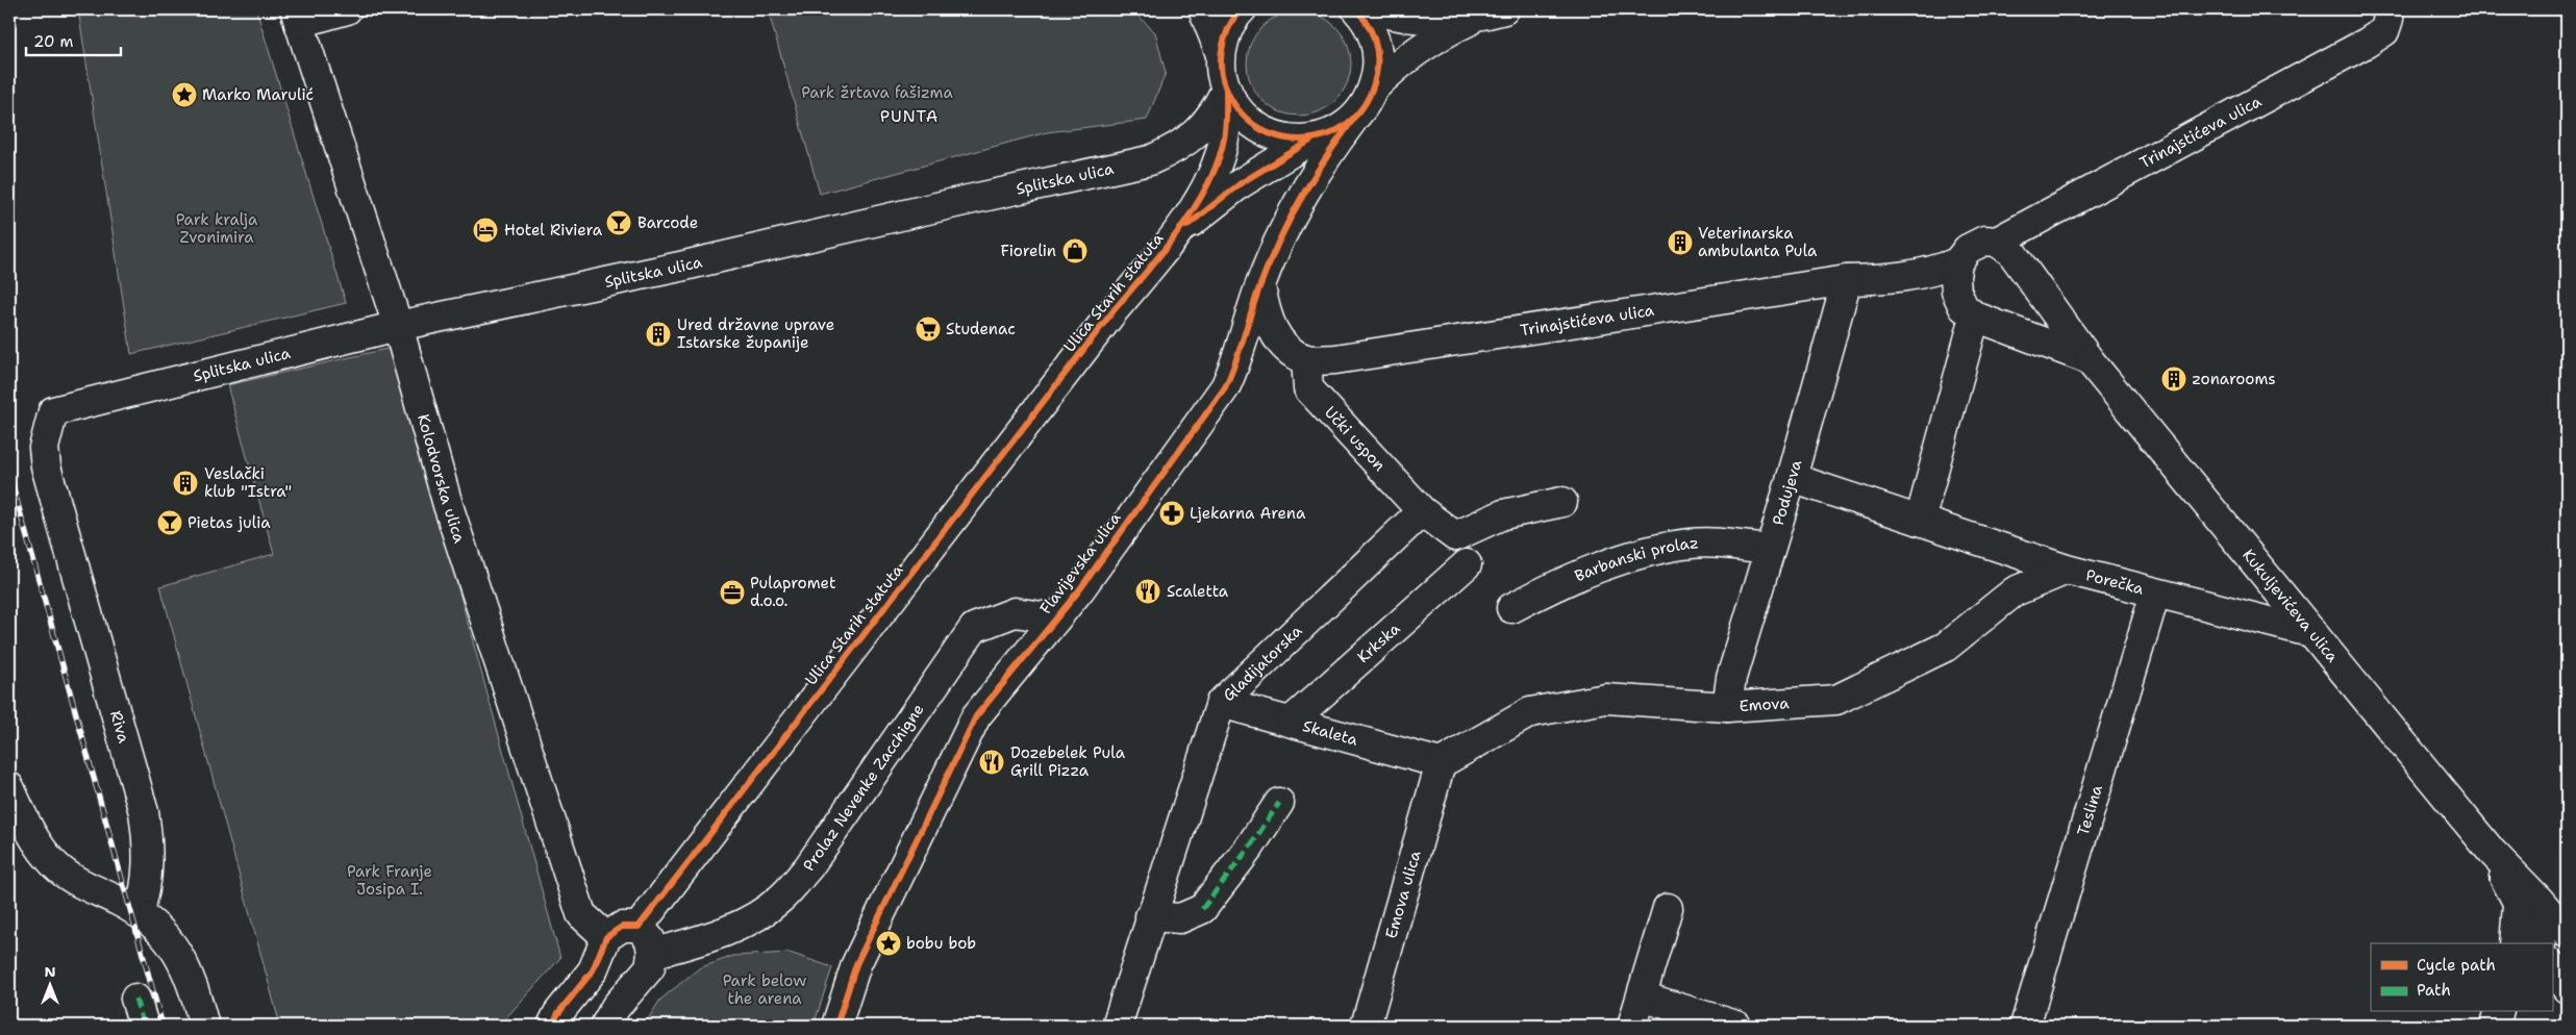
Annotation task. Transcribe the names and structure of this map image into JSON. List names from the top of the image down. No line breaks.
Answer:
{"streets":{"street":["Trinajstićeva ulica","Splitska ulica","Ulica Starih statuta","Učki uspon","Kolodvorska ulica","Podujeva","Barbanski prolaz","Flavijevska ulica","Porečka","Kukuljevićeva ulica","Krkska","Gladijatorska","Emova","Riva","Skaleta","Prolaz Nevenke Zacchigne","Teslina","Emova ulica"]},"crossings":[["Trinajstićeva ulica","Učki uspon"],["Trinajstićeva ulica","Podujeva"],["Trinajstićeva ulica","Kukuljevićeva ulica"],["Splitska ulica","Kolodvorska ulica"],["Splitska ulica","Riva"],["Učki uspon","Gladijatorska"],["Podujeva","Barbanski prolaz"],["Podujeva","Porečka"],["Podujeva","Emova"],["Flavijevska ulica","Prolaz Nevenke Zacchigne"],["Porečka","Kukuljevićeva ulica"],["Porečka","Emova"],["Porečka","Teslina"],["Krkska","Skaleta"],["Gladijatorska","Skaleta"],["Emova","Skaleta"],["Emova","Emova ulica"],["Skaleta","Emova ulica"]],"districts":["PUNTA"],"parks":["Park žrtava fašizma","Park kralja Zvonimira","Park Franje Josipa I.","Park below the arena"],"places":{"place":["Marko Marulić","bobu bob"],"bar":["Barcode","Pietas julia"],"hotel":["Hotel Riviera"],"building":["Veterinarska ambulanta Pula","Ured državne uprave Istarske županije","zonarooms","Veslački klub \"Istra\""],"shop":["Fiorelin"],"supermarket":["Studenac"],"pharmacy":["Ljekarna Arena"],"restaurant":["Scaletta","Dozebelek Pula Grill Pizza"],"office":["Pulapromet d.o.o."]},"legend":["Cycle path","Path"],"scale_bar":"20 m","north":"top"}
